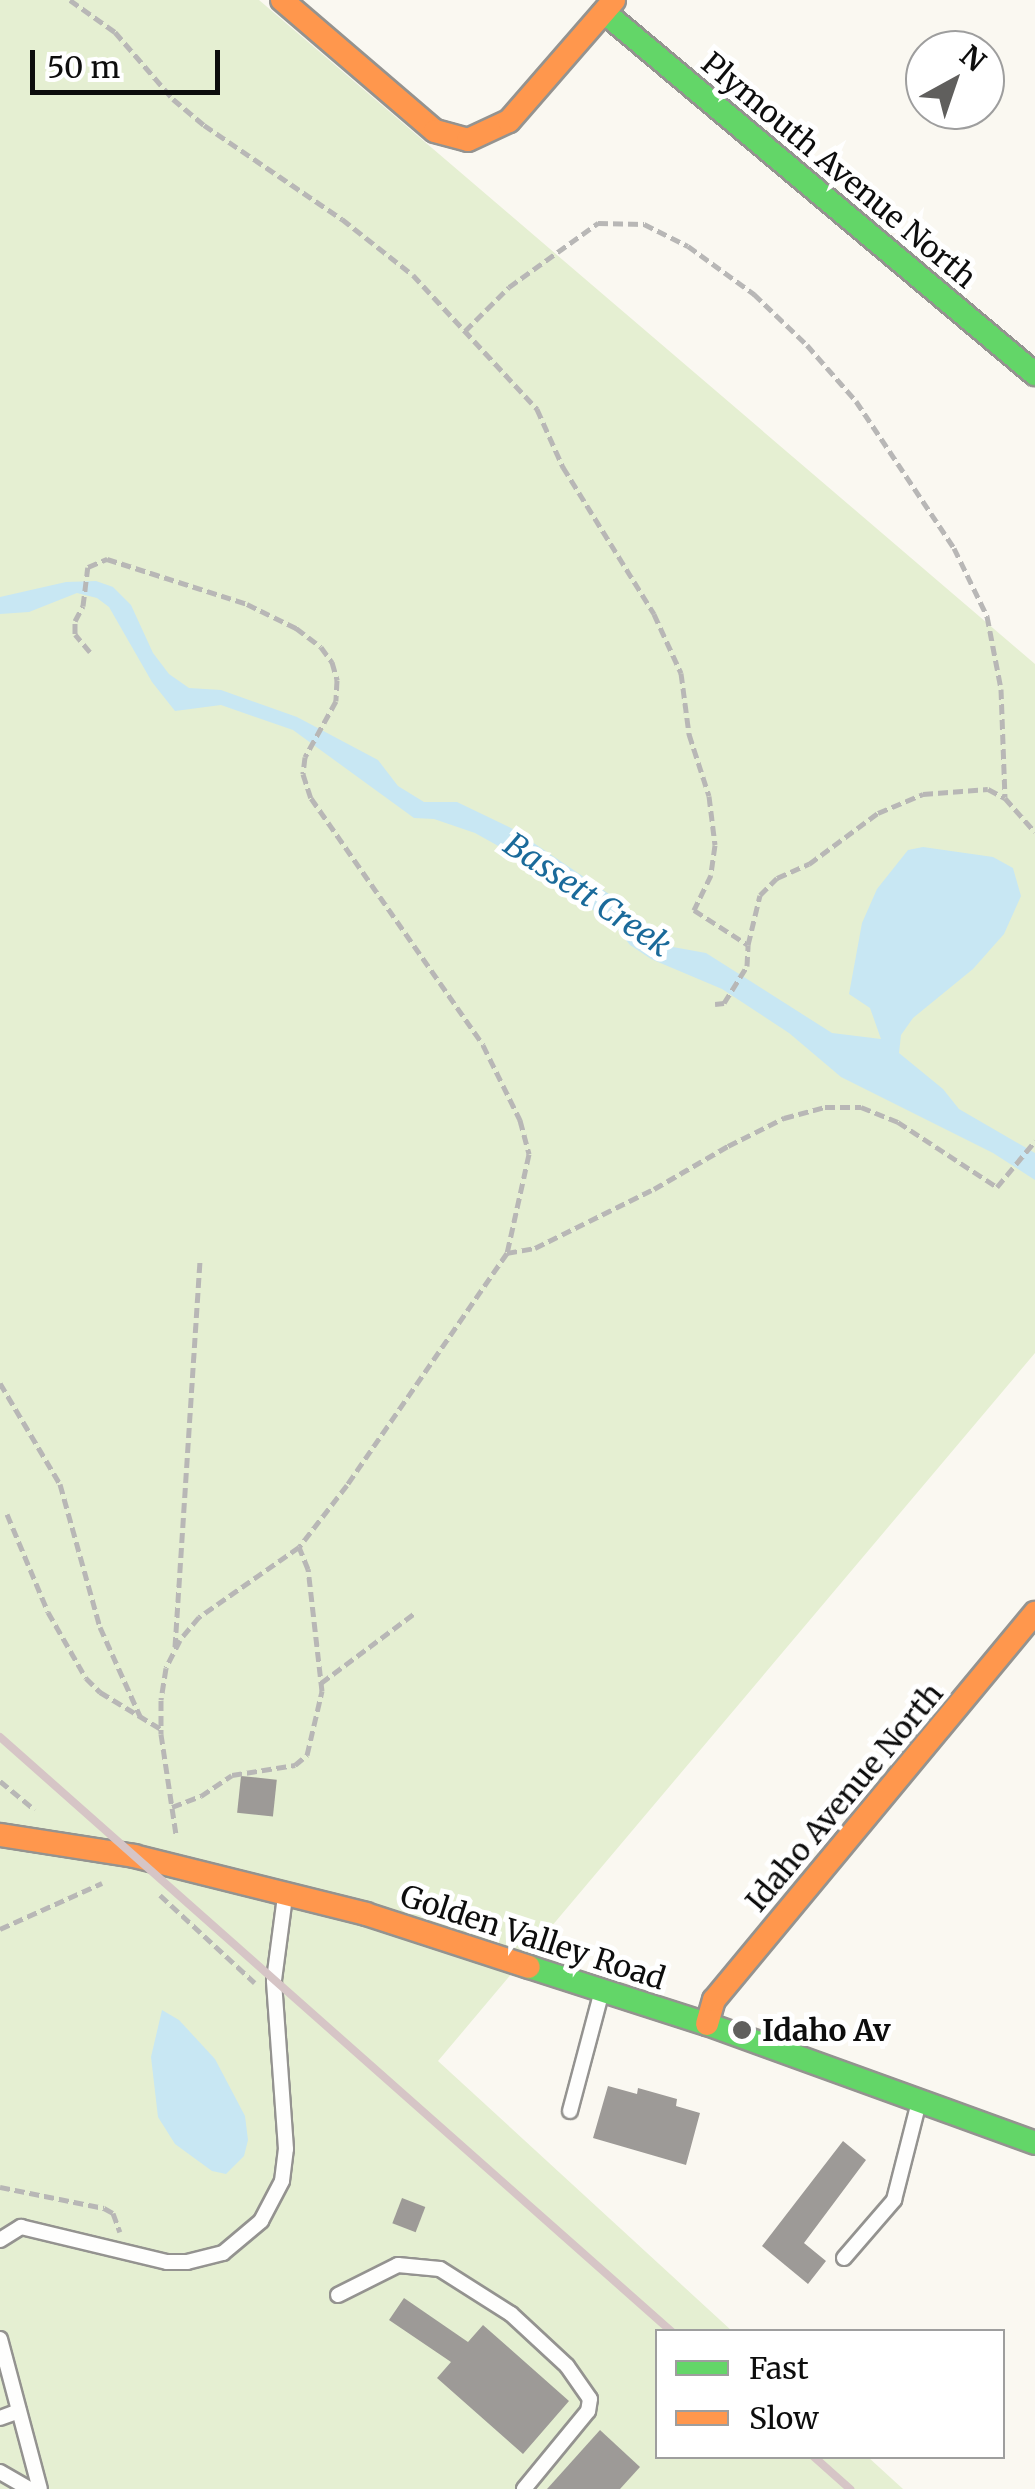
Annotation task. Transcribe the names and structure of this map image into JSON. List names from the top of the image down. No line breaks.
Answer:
{"streets":{"street":["Plymouth Avenue North","Idaho Avenue North","Golden Valley Road"]},"crossings":[["Idaho Avenue North","Golden Valley Road"]],"water":["Bassett Creek"],"places":["Idaho Av"],"legend":["Fast","Slow"],"scale_bar":"50 m","north":"top right"}
